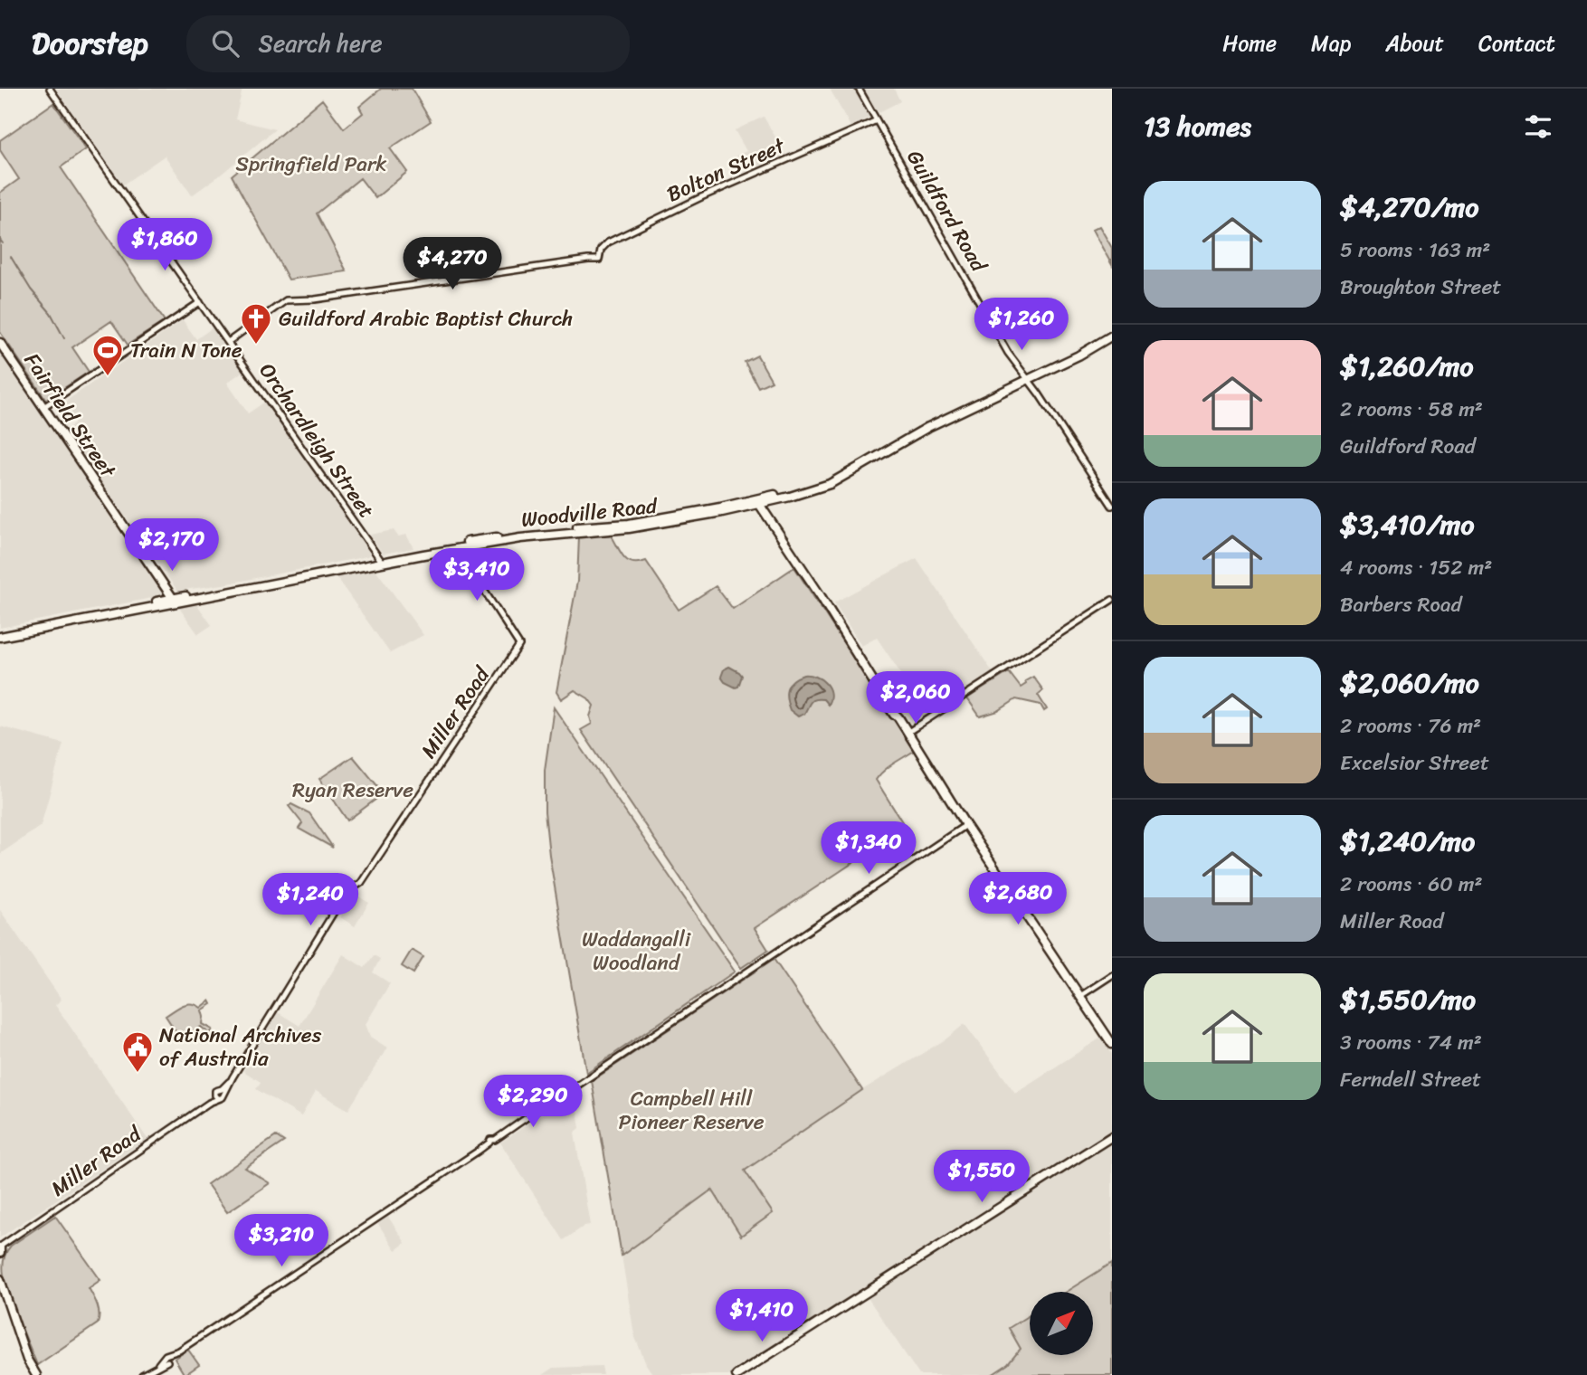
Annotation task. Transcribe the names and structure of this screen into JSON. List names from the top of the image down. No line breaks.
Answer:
{"streets":{"main road":["Fairfield Street","Woodville Road"],"street":["Bolton Street","Guildford Road","Orchardleigh Street","Miller Road"]},"crossings":[["Bolton Street","Guildford Road"],["Bolton Street","Orchardleigh Street"],["Guildford Road","Woodville Road"],["Fairfield Street","Woodville Road"],["Orchardleigh Street","Woodville Road"],["Woodville Road","Miller Road"]],"parks":["Springfield Park","Ryan Reserve","Waddangalli Woodland","Campbell Hill Pioneer Reserve"],"places":{"church":["Guildford Arabic Baptist Church"],"sports":["Train N Tone"],"public building":["National Archives of Australia"]},"north":"top right","page":{"header":"Doorstep","search":"Search here","nav":["Home","Map","About","Contact"],"heading":"13 homes","list":[{"name":"$4,270/mo","note":"5 rooms · 163 m² · Broughton Street"},{"name":"$1,260/mo","note":"2 rooms · 58 m² · Guildford Road"},{"name":"$3,410/mo","note":"4 rooms · 152 m² · Barbers Road"},{"name":"$2,060/mo","note":"2 rooms · 76 m² · Excelsior Street"},{"name":"$1,240/mo","note":"2 rooms · 60 m² · Miller Road"},{"name":"$1,550/mo","note":"3 rooms · 74 m² · Ferndell Street"}],"price":["$1,860","$4,270","$1,260","$2,170","$3,410","$2,060","$1,340","$2,680","$1,240","$2,290","$1,550","$3,210","$1,410"]}}
